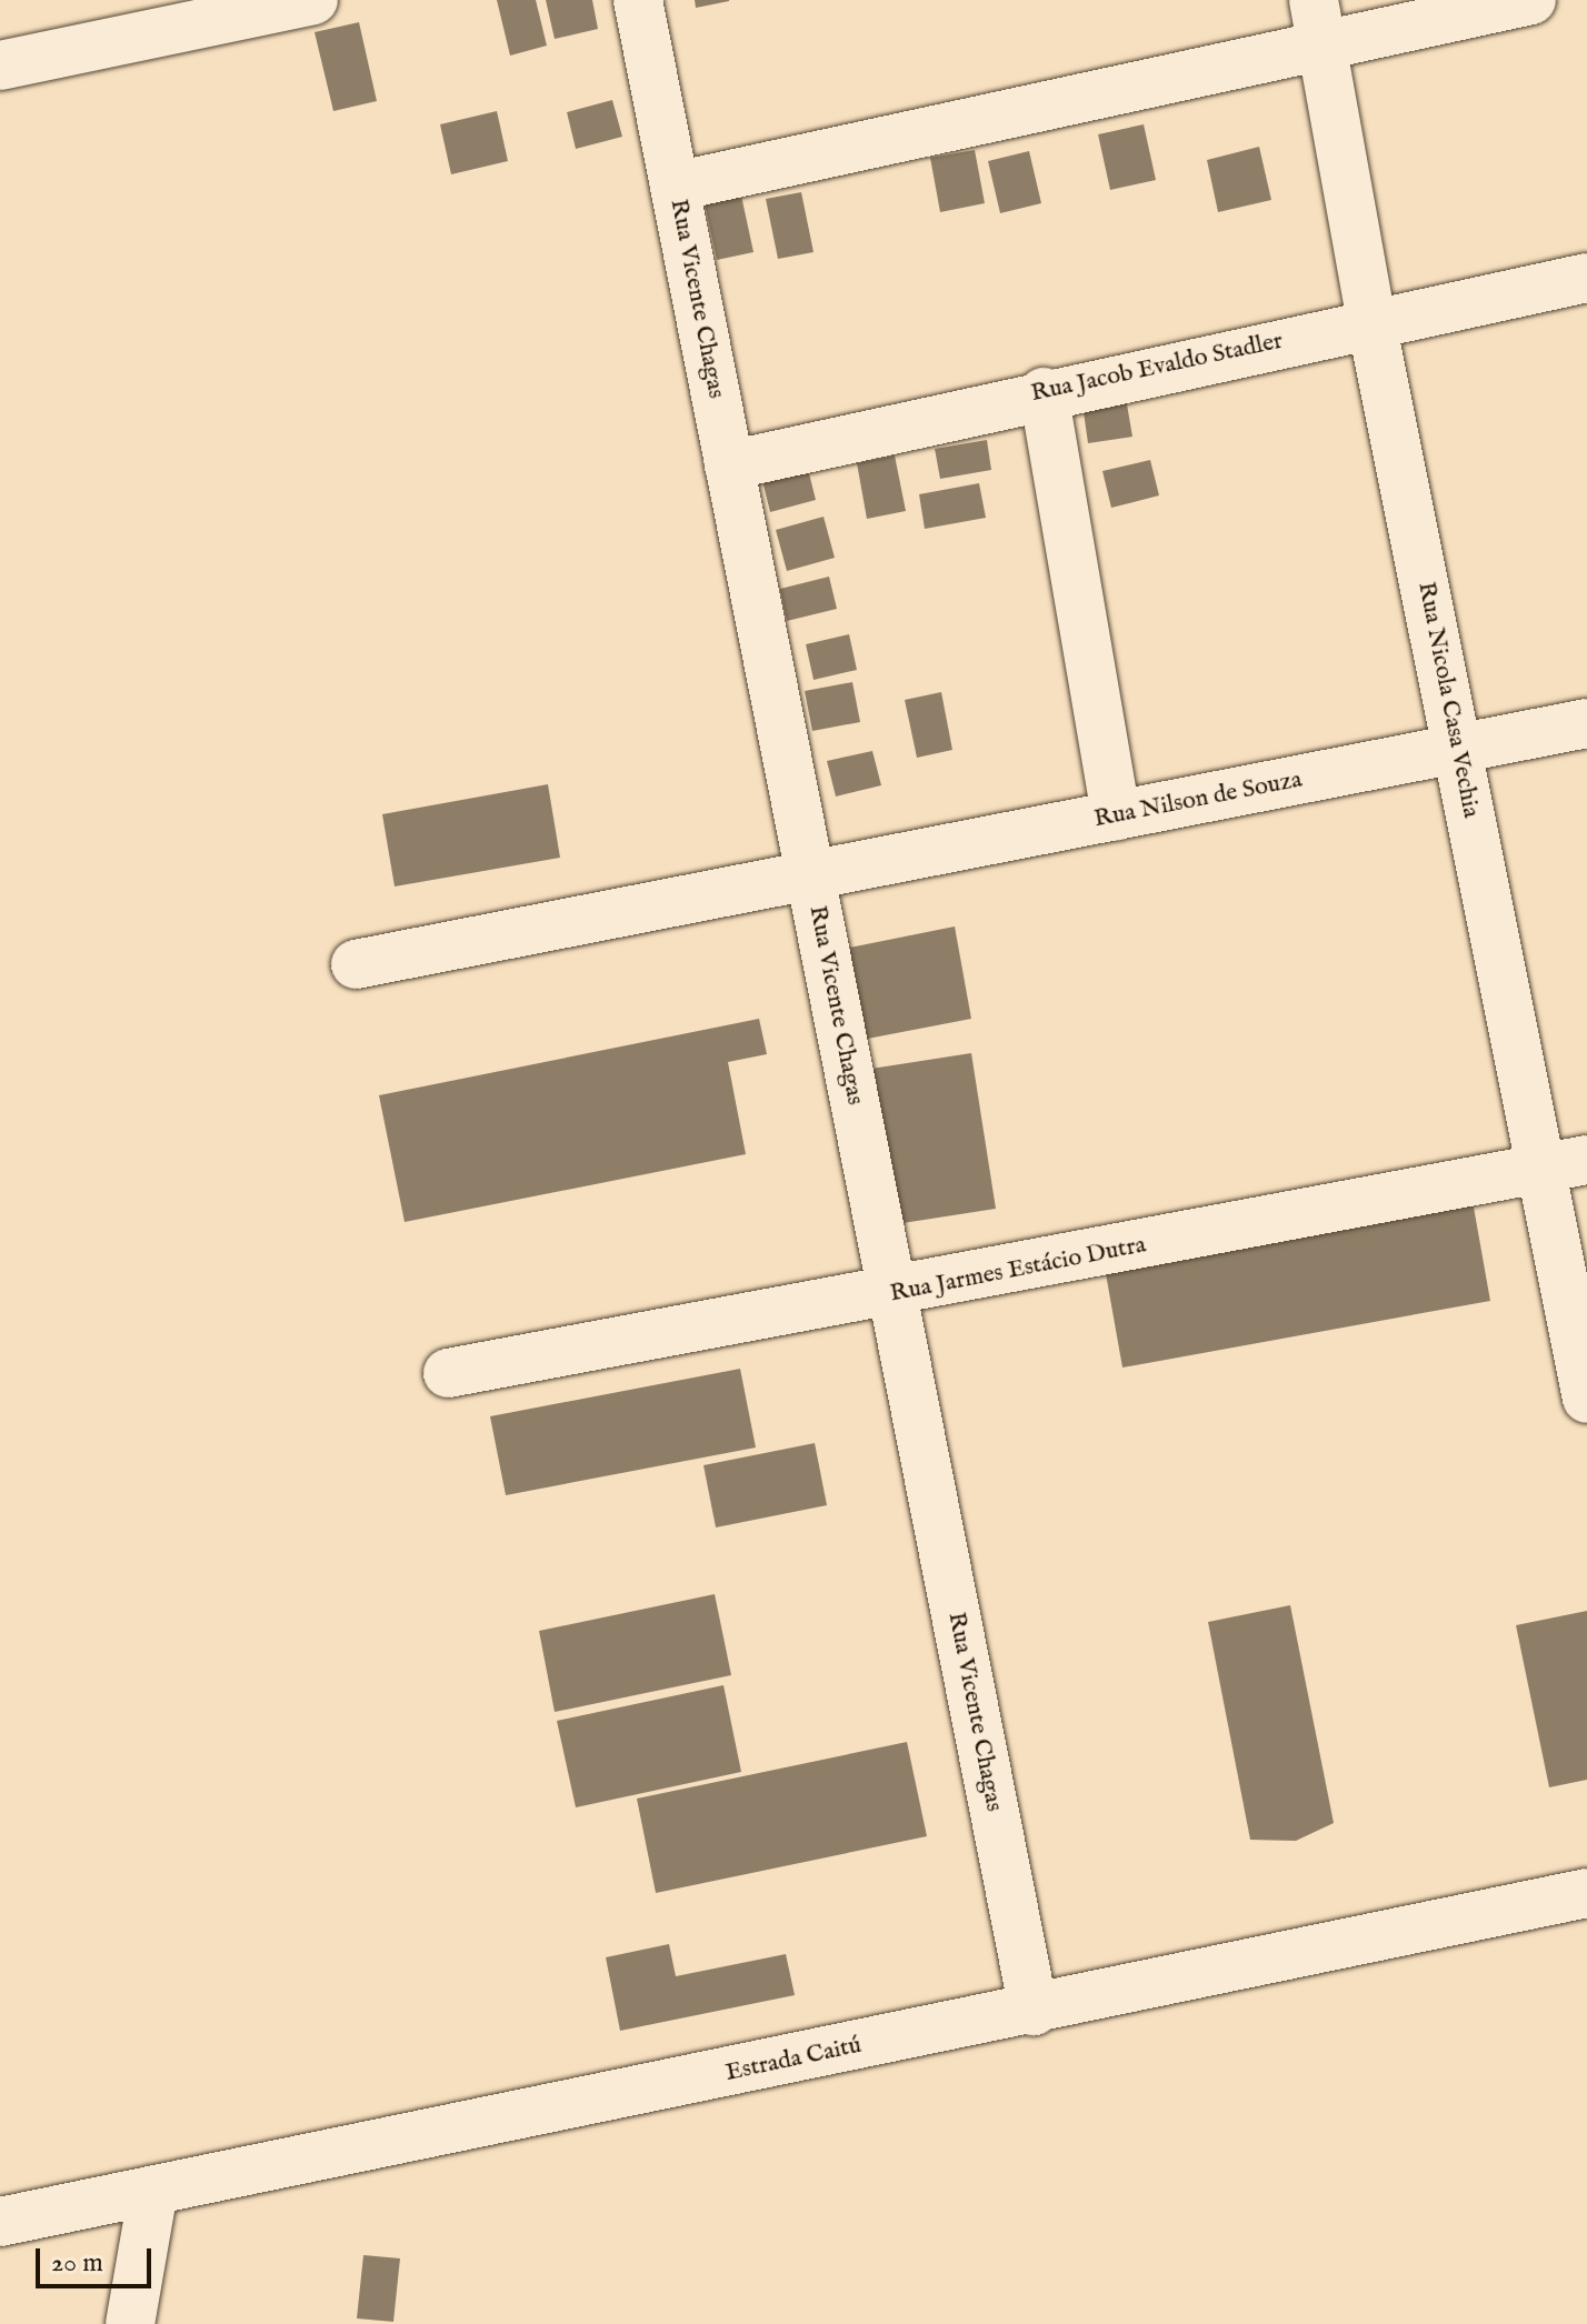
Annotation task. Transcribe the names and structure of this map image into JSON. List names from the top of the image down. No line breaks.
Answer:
{"streets":{"street":["Rua Vicente Chagas","Rua Jacob Evaldo Stadler","Rua Nicola Casa Vechia","Rua Nilson de Souza","Rua Jarmes Estácio Dutra","Estrada Caitú"]},"crossings":[["Rua Vicente Chagas","Rua Jacob Evaldo Stadler"],["Rua Vicente Chagas","Rua Nilson de Souza"],["Rua Vicente Chagas","Rua Jarmes Estácio Dutra"],["Rua Vicente Chagas","Estrada Caitú"],["Rua Jacob Evaldo Stadler","Rua Nicola Casa Vechia"],["Rua Nicola Casa Vechia","Rua Nilson de Souza"],["Rua Nicola Casa Vechia","Rua Jarmes Estácio Dutra"]],"scale_bar":"20 m"}
